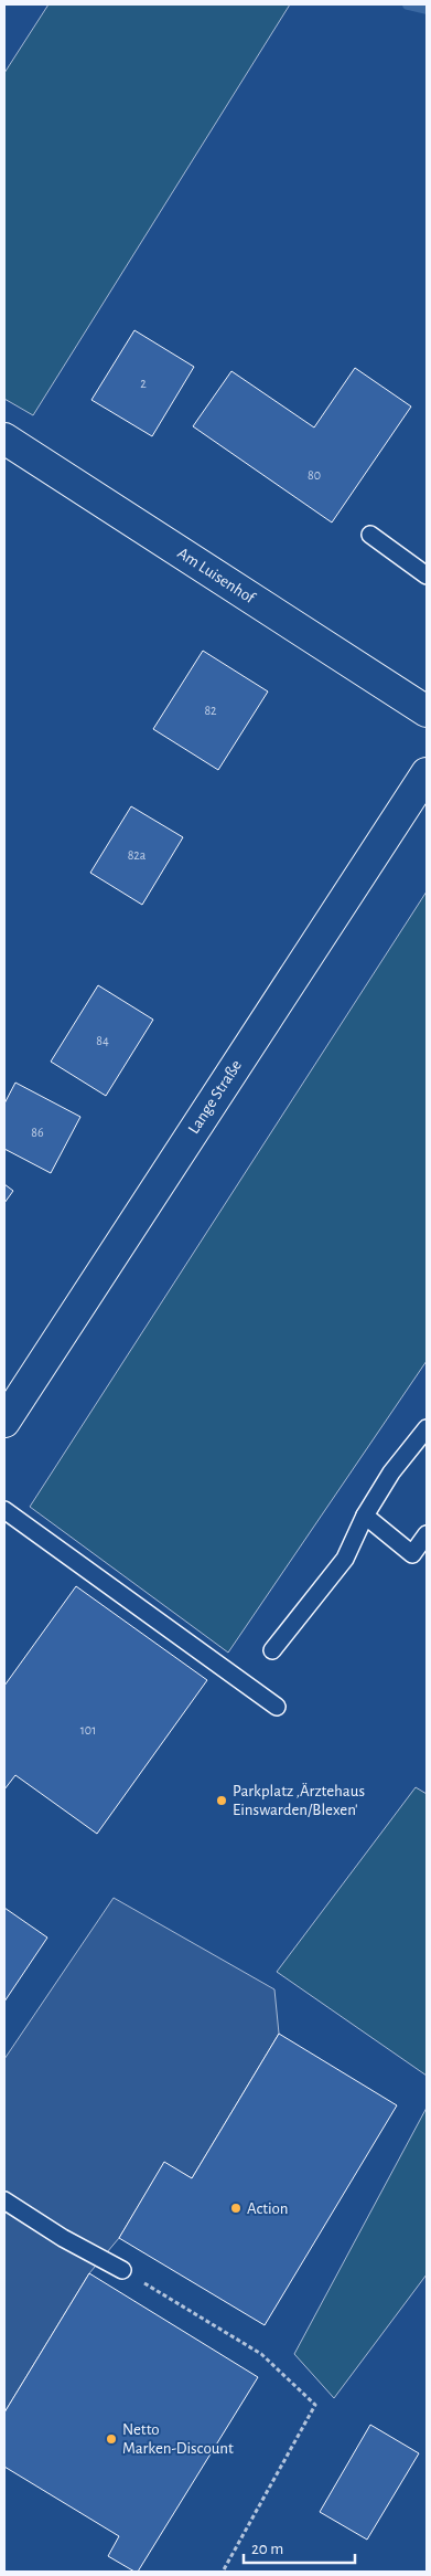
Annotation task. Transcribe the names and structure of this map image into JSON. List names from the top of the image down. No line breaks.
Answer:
{"streets":{"street":["Am Luisenhof","Lange Straße"]},"places":["Parkplatz ,Ärztehaus Einswarden/Blexen'","Action","Netto Marken-Discount"],"house_numbers":["2","80","82","82a","84","86","101"],"scale_bar":"20 m"}
